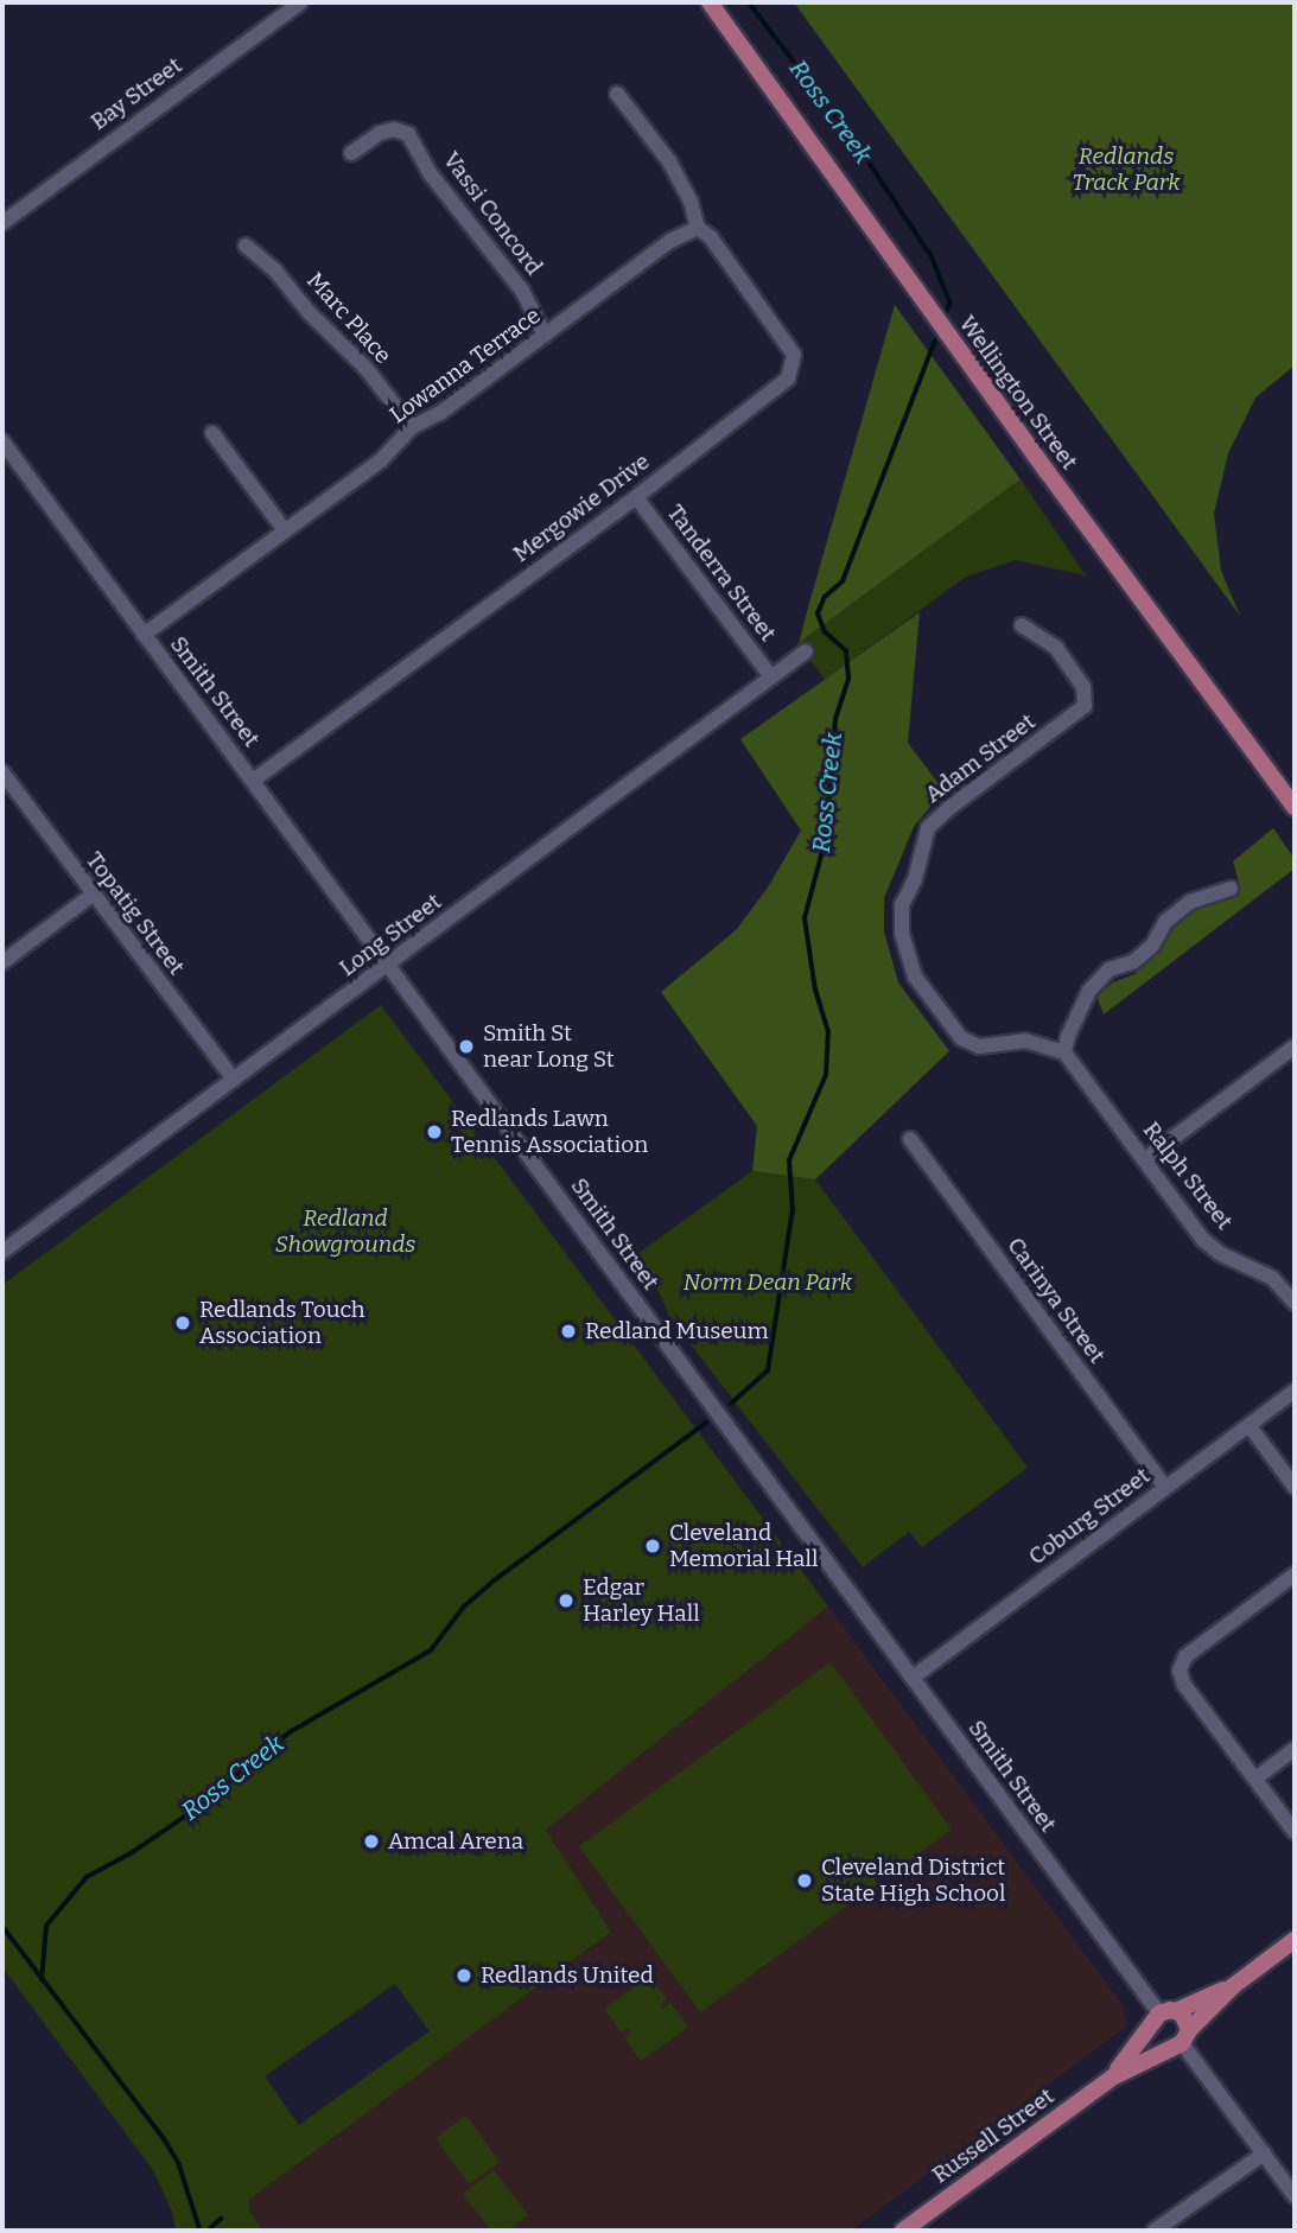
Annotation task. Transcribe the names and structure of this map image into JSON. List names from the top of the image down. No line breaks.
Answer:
{"streets":{"main road":["Wellington Street","Russell Street"],"street":["Bay Street","Vassi Concord","Marc Place","Lowanna Terrace","Mergowie Drive","Tanderra Street","Smith Street","Adam Street","Topatig Street","Long Street","Ralph Street","Carinya Street","Coburg Street"]},"crossings":[["Vassi Concord","Lowanna Terrace"],["Marc Place","Lowanna Terrace"],["Lowanna Terrace","Mergowie Drive"],["Lowanna Terrace","Smith Street"],["Mergowie Drive","Tanderra Street"],["Mergowie Drive","Smith Street"],["Tanderra Street","Long Street"],["Smith Street","Long Street"],["Smith Street","Coburg Street"],["Smith Street","Russell Street"],["Adam Street","Ralph Street"],["Topatig Street","Long Street"],["Carinya Street","Coburg Street"]],"water":["Ross Creek"],"parks":["Redlands Track Park","Redland Showgrounds","Norm Dean Park"],"places":["Smith St near Long St","Redlands Lawn Tennis Association","Redlands Touch Association","Redland Museum","Cleveland Memorial Hall","Edgar Harley Hall","Amcal Arena","Cleveland District State High School","Redlands United"]}
